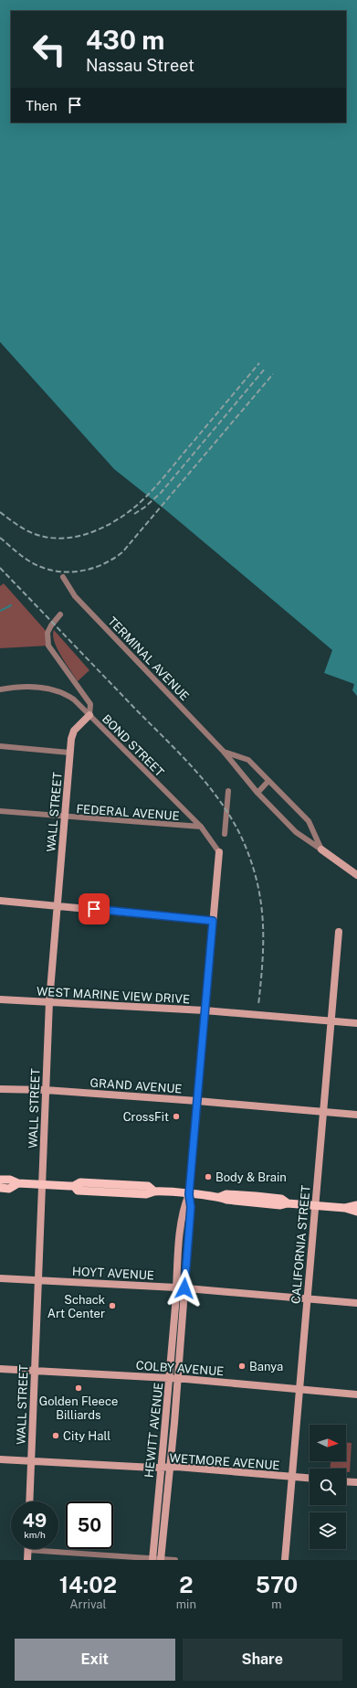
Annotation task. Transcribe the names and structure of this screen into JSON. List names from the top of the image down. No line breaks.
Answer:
{"streets":{"street":["TERMINAL AVENUE","BOND STREET","WALL STREET","FEDERAL AVENUE","WEST MARINE VIEW DRIVE","GRAND AVENUE","CALIFORNIA STREET","HOYT AVENUE","COLBY AVENUE","HEWITT AVENUE","WETMORE AVENUE"]},"crossings":[["BOND STREET","WALL STREET"],["BOND STREET","FEDERAL AVENUE"],["WALL STREET","FEDERAL AVENUE"],["WALL STREET","WEST MARINE VIEW DRIVE"],["WALL STREET","GRAND AVENUE"],["WALL STREET","HOYT AVENUE"],["WALL STREET","COLBY AVENUE"],["WALL STREET","WETMORE AVENUE"],["WEST MARINE VIEW DRIVE","CALIFORNIA STREET"],["WEST MARINE VIEW DRIVE","HEWITT AVENUE"],["GRAND AVENUE","CALIFORNIA STREET"],["GRAND AVENUE","HEWITT AVENUE"],["CALIFORNIA STREET","HOYT AVENUE"],["CALIFORNIA STREET","COLBY AVENUE"],["CALIFORNIA STREET","WETMORE AVENUE"],["HOYT AVENUE","HEWITT AVENUE"],["COLBY AVENUE","HEWITT AVENUE"],["HEWITT AVENUE","WETMORE AVENUE"]],"places":["CrossFit","Body & Brain","Schack Art Center","Banya","Golden Fleece Billiards","City Hall"],"north":"right","page":{"turn":["430 m","Nassau Street"],"then":"Then","speed":"49 km/h","limit":"50","eta":["14:02","Arrival","2","min","570","m"],"buttons":["Exit","Share"]}}
